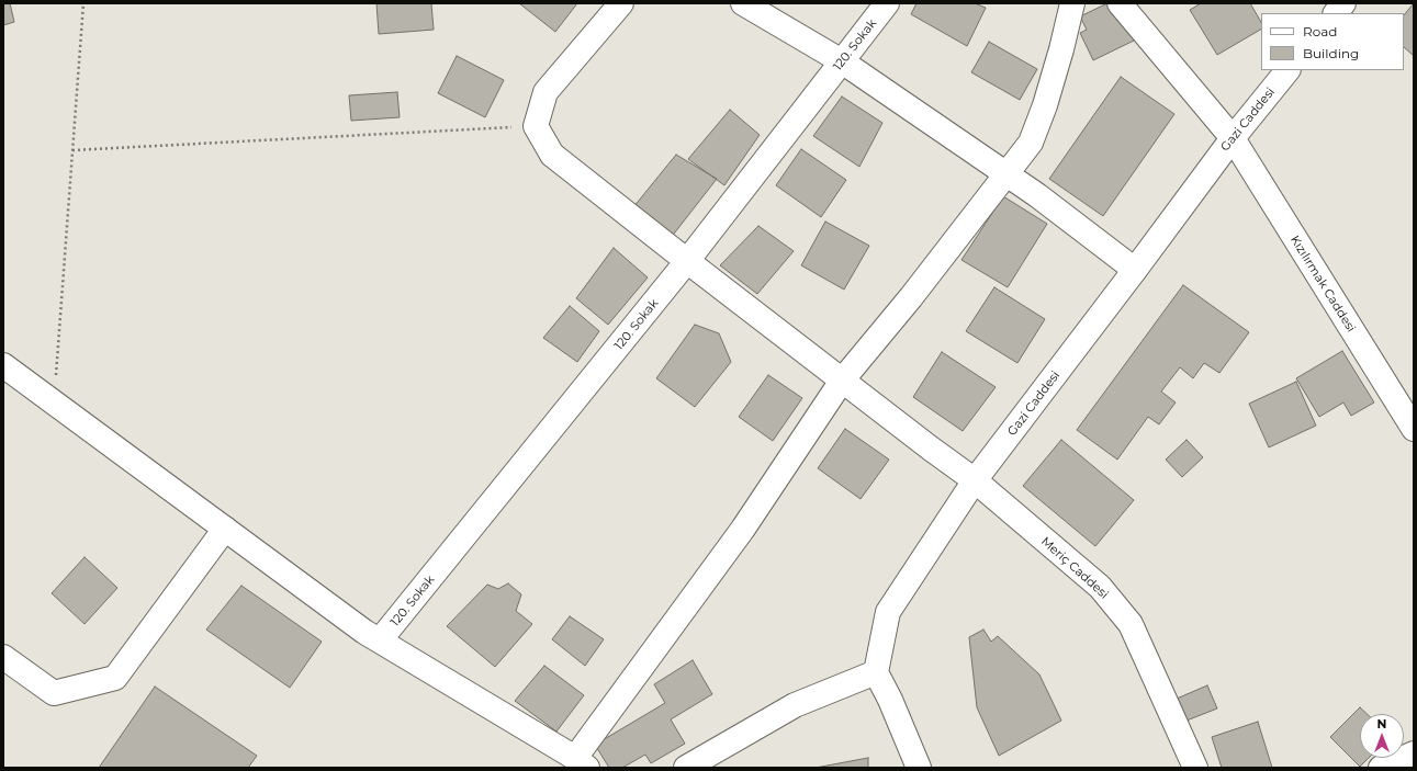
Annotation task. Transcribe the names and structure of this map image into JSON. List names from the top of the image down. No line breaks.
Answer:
{"streets":{"street":["120. Sokak","Gazi Caddesi","Kızılırmak Caddesi","Meriç Caddesi"]},"crossings":[["120. Sokak","Meriç Caddesi"],["Gazi Caddesi","Kızılırmak Caddesi"],["Gazi Caddesi","Meriç Caddesi"]],"legend":["Road","Building"],"north":"top"}
